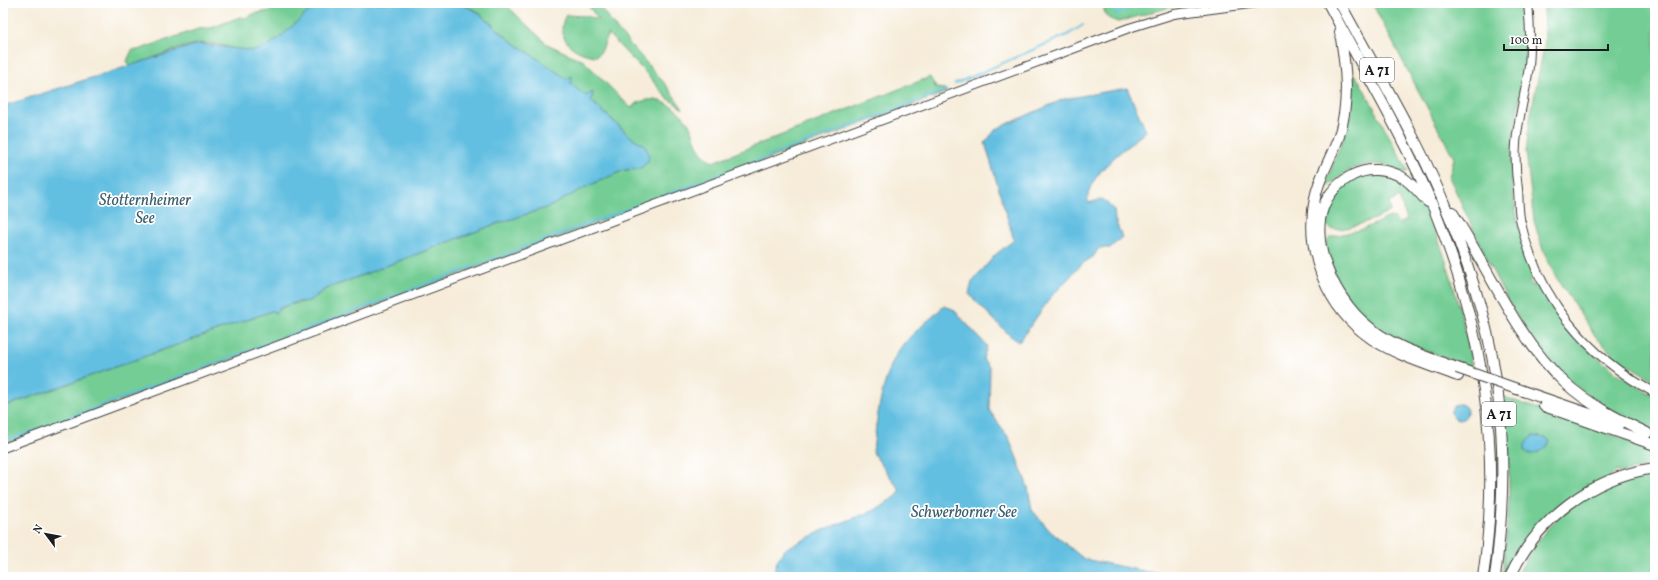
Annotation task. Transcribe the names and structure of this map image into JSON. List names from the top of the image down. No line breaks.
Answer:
{"streets":{"highway":["A 71"]},"water":["Stotternheimer See","Schwerborner See"],"scale_bar":"100 m","north":"top left"}
